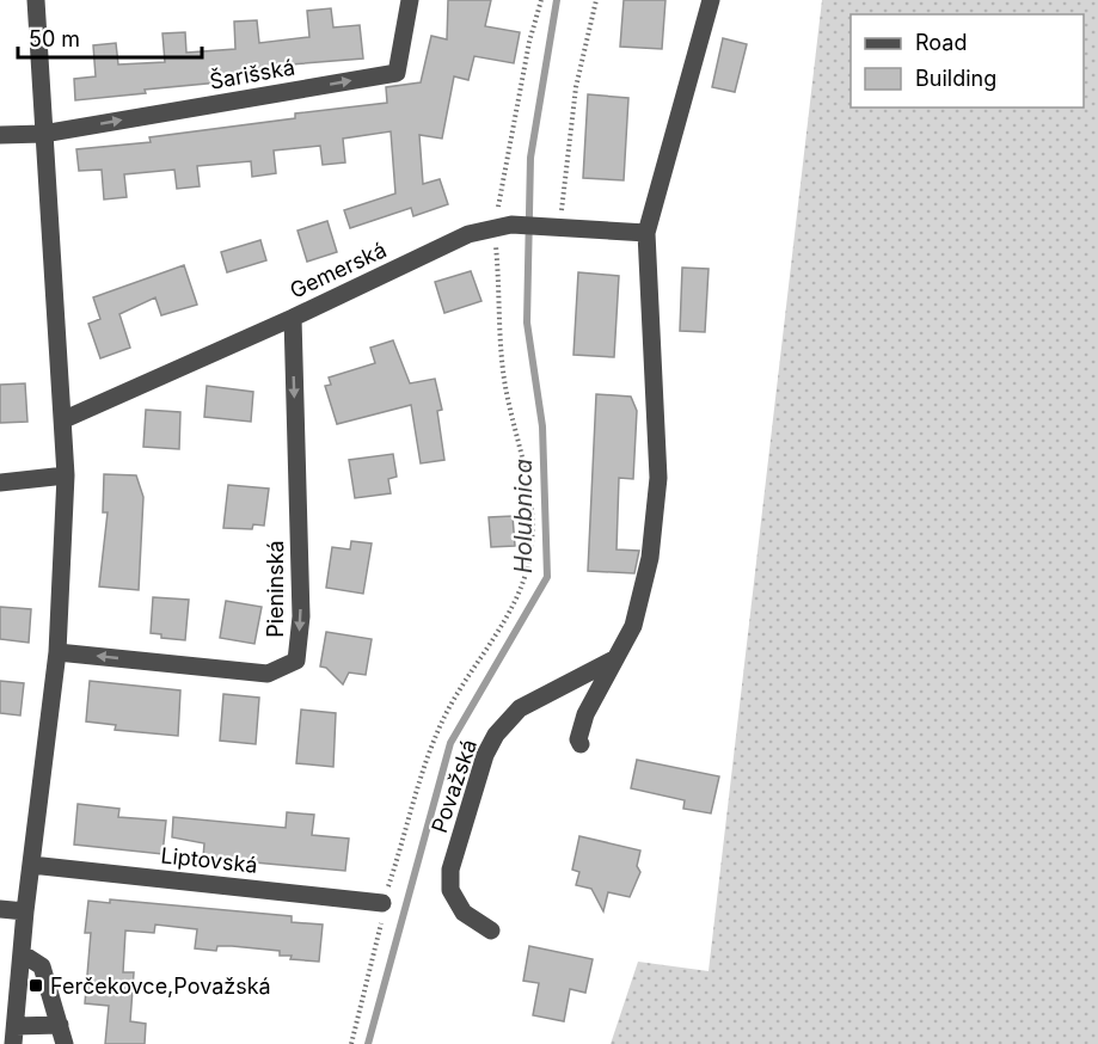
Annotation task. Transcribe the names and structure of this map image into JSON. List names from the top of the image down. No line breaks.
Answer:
{"streets":{"street":["Šarišská","Gemerská","Pieninská","Považská","Liptovská"]},"crossings":[["Gemerská","Pieninská"]],"one_way":["Šarišská"],"water":["Holubnica"],"places":{"transit":["Ferčekovce,Považská"]},"legend":["Road","Building"],"scale_bar":"50 m"}
